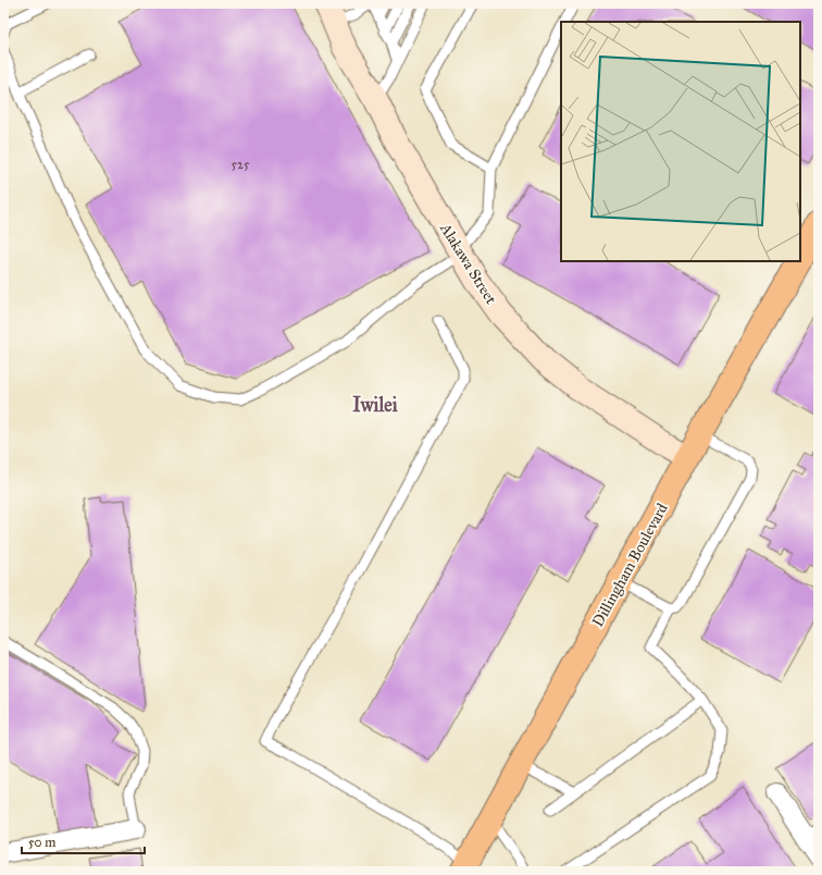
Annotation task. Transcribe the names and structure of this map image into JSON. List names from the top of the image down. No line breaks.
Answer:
{"streets":{"main road":["Alakawa Street","Dillingham Boulevard"]},"crossings":[["Alakawa Street","Dillingham Boulevard"]],"districts":["Iwilei"],"house_numbers":["525"],"scale_bar":"50 m"}
